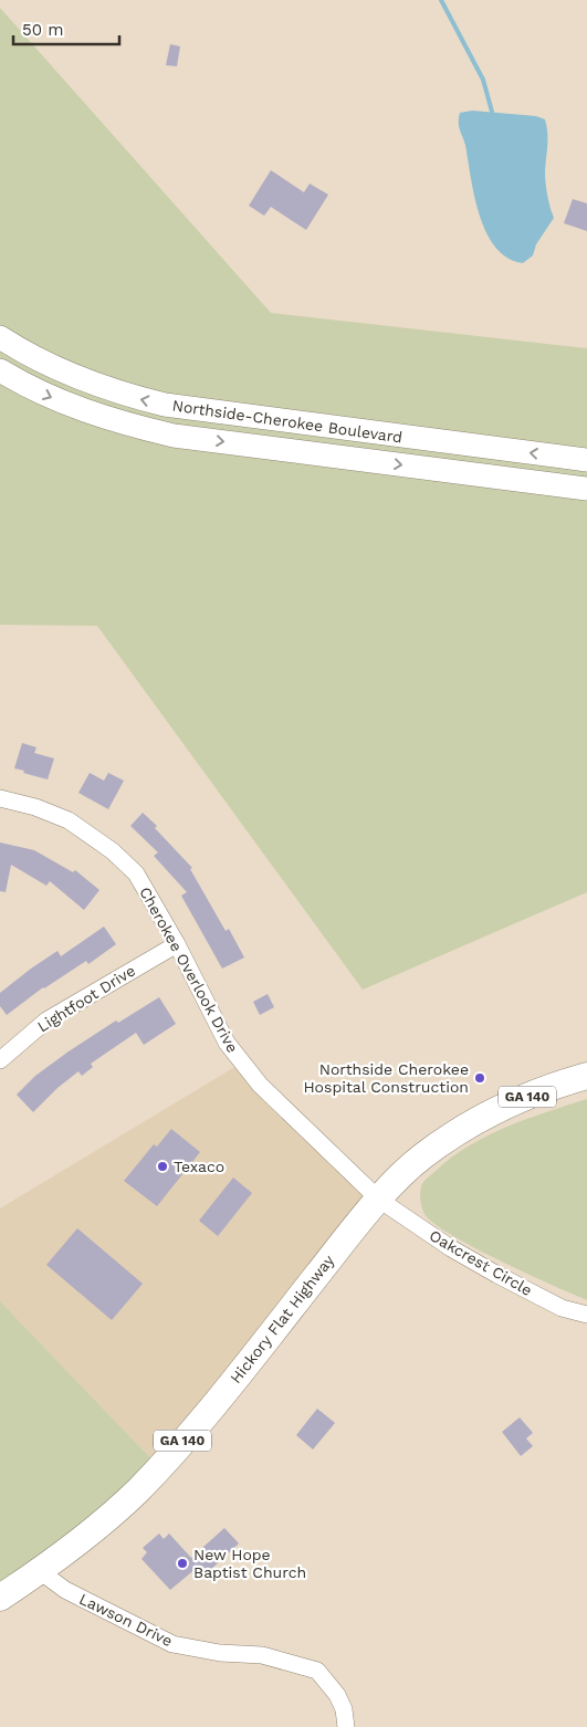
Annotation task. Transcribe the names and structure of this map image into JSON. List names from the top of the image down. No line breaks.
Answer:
{"streets":{"main road":["GA 140","Hickory Flat Highway"],"street":["Northside-Cherokee Boulevard","Cherokee Overlook Drive","Lightfoot Drive","Oakcrest Circle","Lawson Drive"]},"crossings":[["Cherokee Overlook Drive","Lightfoot Drive"],["Cherokee Overlook Drive","Oakcrest Circle"],["Cherokee Overlook Drive","Hickory Flat Highway"],["Oakcrest Circle","Hickory Flat Highway"],["Hickory Flat Highway","Lawson Drive"]],"places":["Northside Cherokee Hospital Construction","Texaco","New Hope Baptist Church"],"scale_bar":"50 m"}
